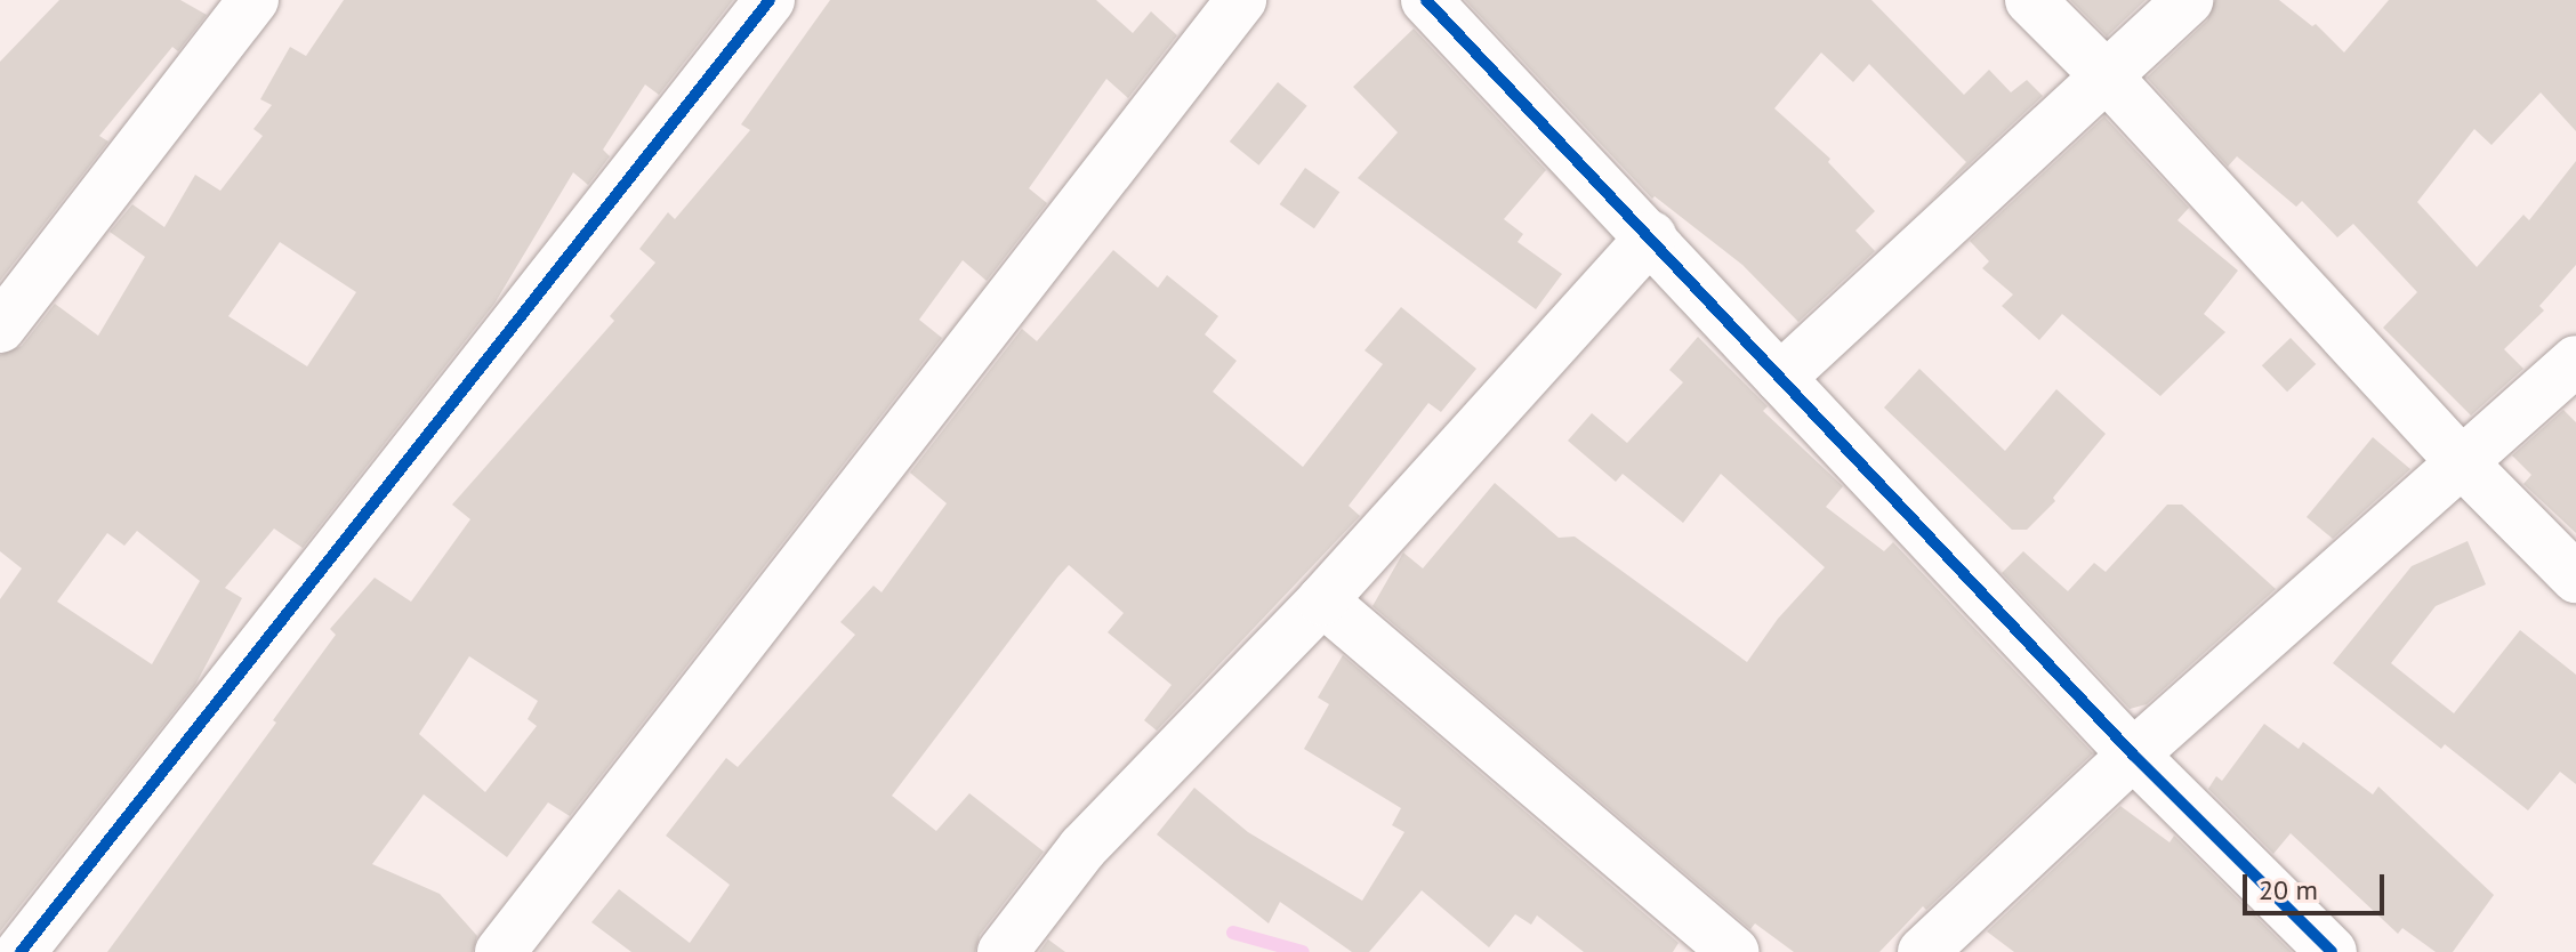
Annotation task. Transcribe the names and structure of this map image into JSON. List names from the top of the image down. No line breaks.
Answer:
{"scale_bar":"20 m"}
